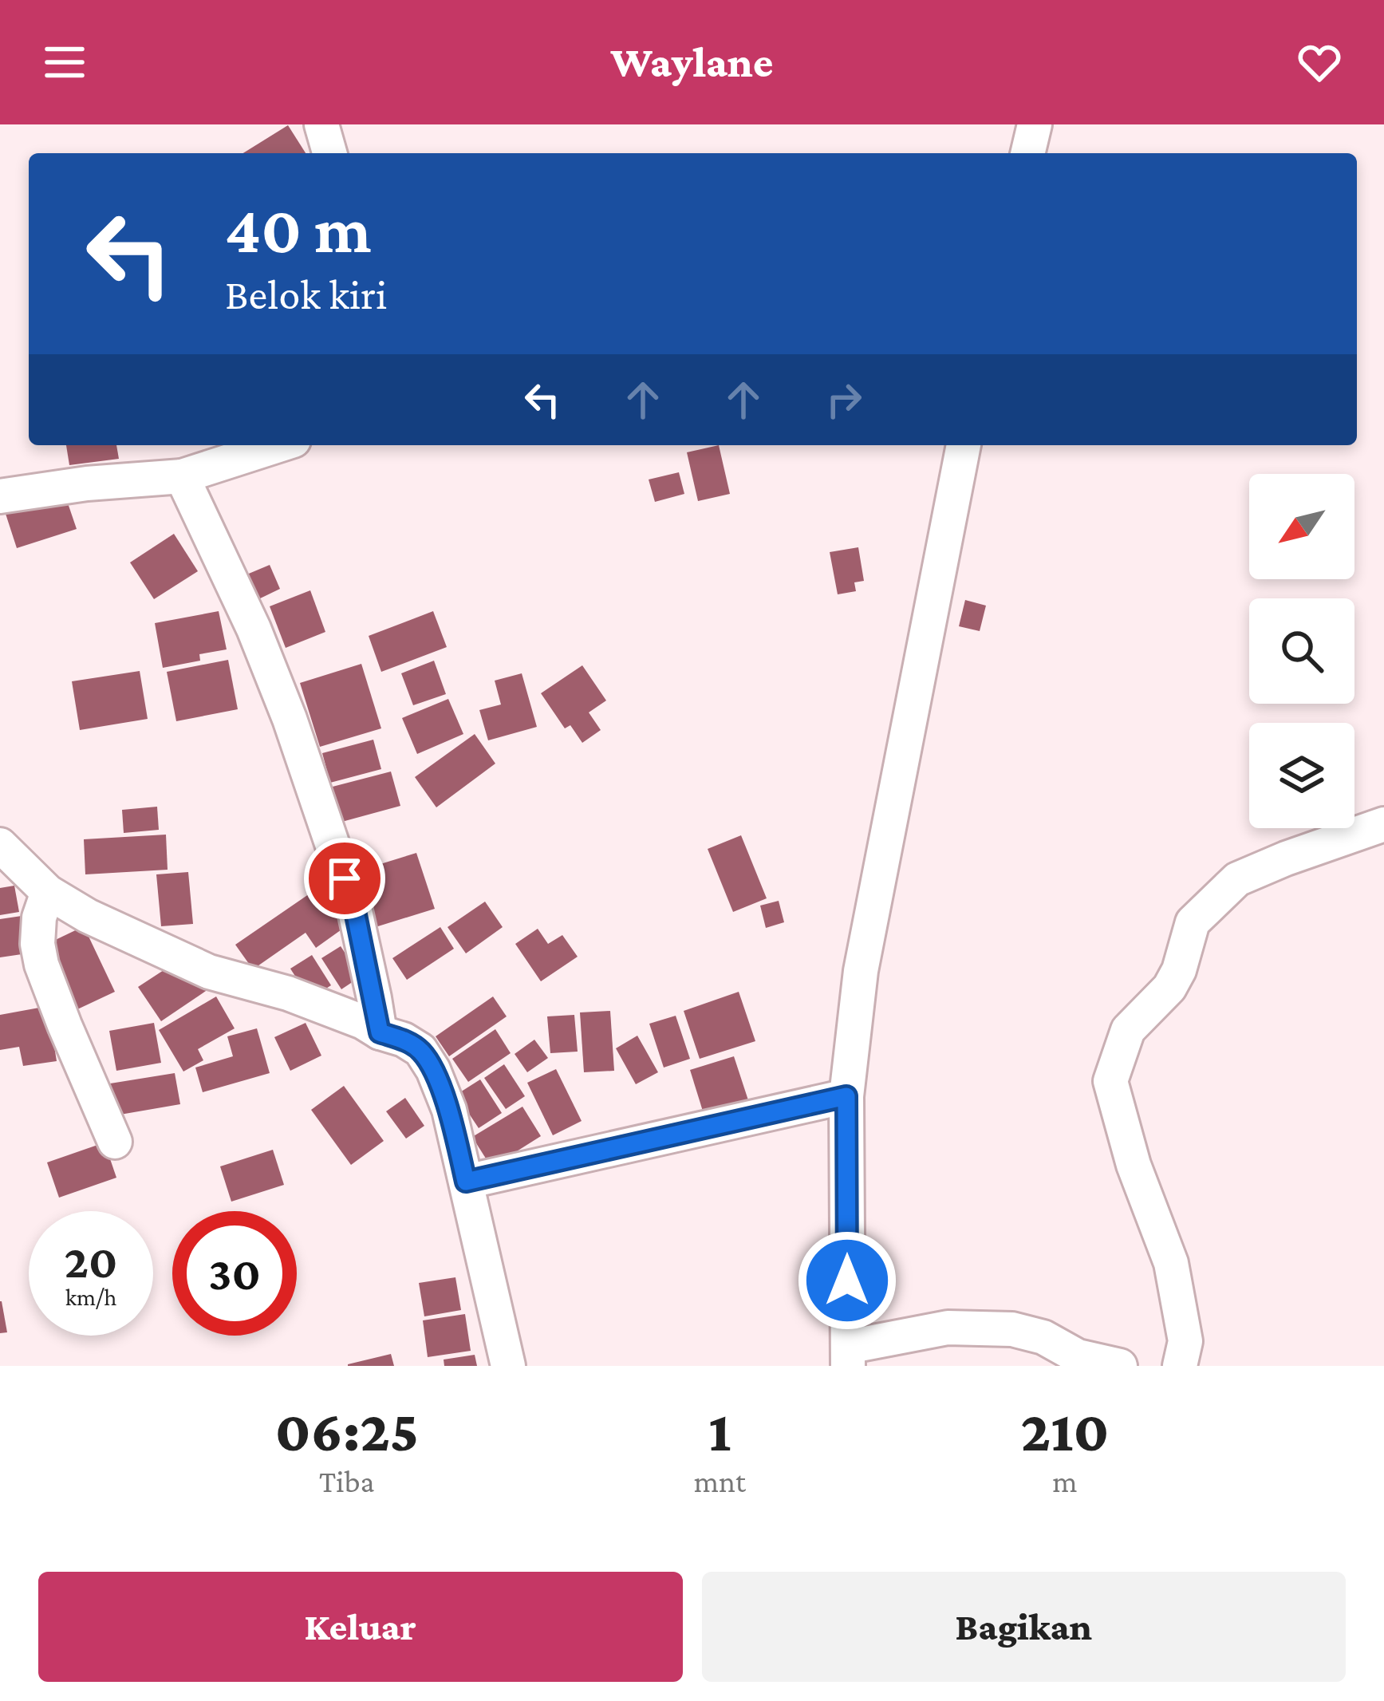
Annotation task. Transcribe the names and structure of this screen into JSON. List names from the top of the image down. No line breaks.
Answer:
{"north":"bottom left","page":{"header":"Waylane","turn":["40 m","Belok kiri"],"speed":"20 km/h","limit":"30","eta":["06:25","Tiba","1","mnt","210","m"],"buttons":["Keluar","Bagikan"]}}
